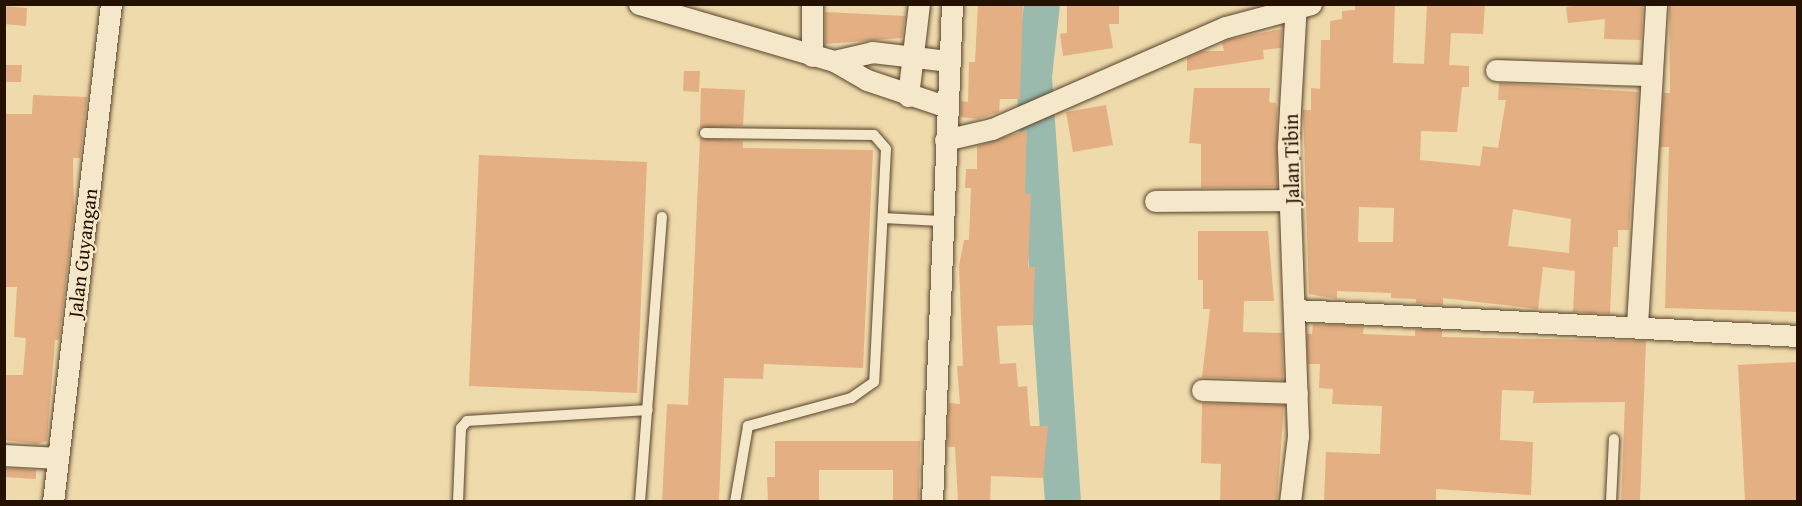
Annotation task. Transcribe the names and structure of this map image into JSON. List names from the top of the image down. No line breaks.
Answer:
{"streets":{"street":["Jalan Tibin","Jalan Guyangan"]}}
